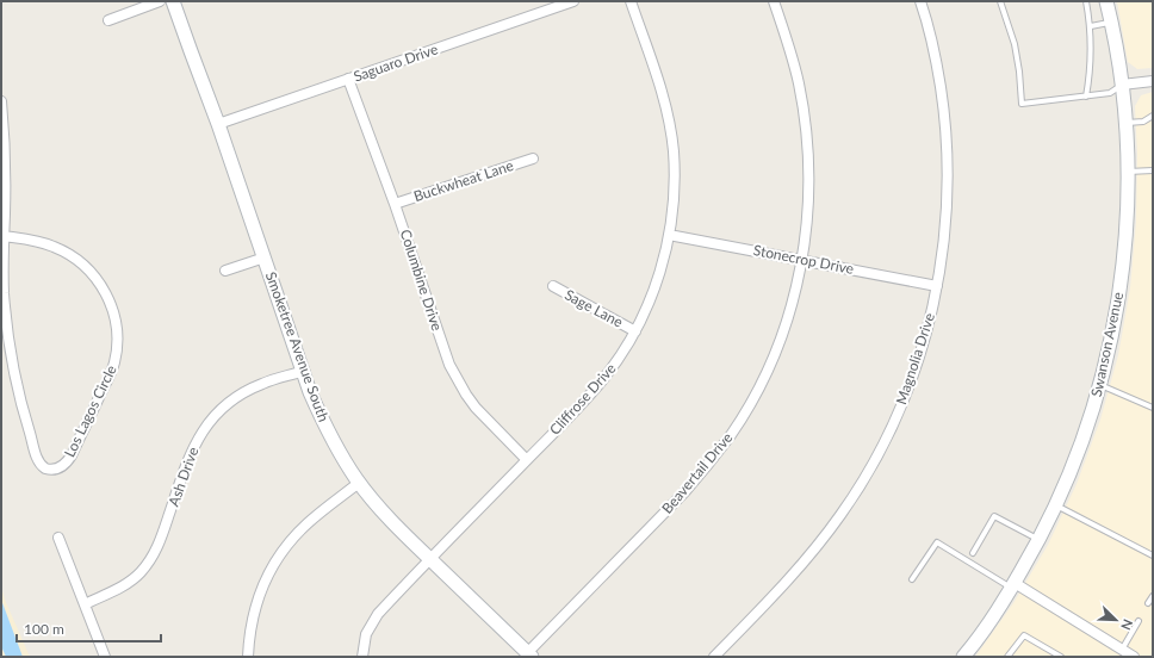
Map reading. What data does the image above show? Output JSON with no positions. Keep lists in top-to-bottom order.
{
  "streets": {
    "street": [
      "Saguaro Drive",
      "Buckwheat Lane",
      "Stonecrop Drive",
      "Columbine Drive",
      "Sage Lane",
      "Swanson Avenue",
      "Smoketree Avenue South",
      "Magnolia Drive",
      "Cliffrose Drive",
      "Los Lagos Circle",
      "Beavertail Drive",
      "Ash Drive"
    ]
  },
  "crossings": [
    ["Saguaro Drive", "Columbine Drive"],
    ["Saguaro Drive", "Smoketree Avenue South"],
    ["Buckwheat Lane", "Columbine Drive"],
    ["Stonecrop Drive", "Magnolia Drive"],
    ["Stonecrop Drive", "Cliffrose Drive"],
    ["Stonecrop Drive", "Beavertail Drive"],
    ["Columbine Drive", "Cliffrose Drive"],
    ["Sage Lane", "Cliffrose Drive"],
    ["Smoketree Avenue South", "Cliffrose Drive"],
    ["Smoketree Avenue South", "Beavertail Drive"],
    ["Smoketree Avenue South", "Ash Drive"]
  ],
  "scale_bar": "100 m",
  "north": "bottom right"
}
